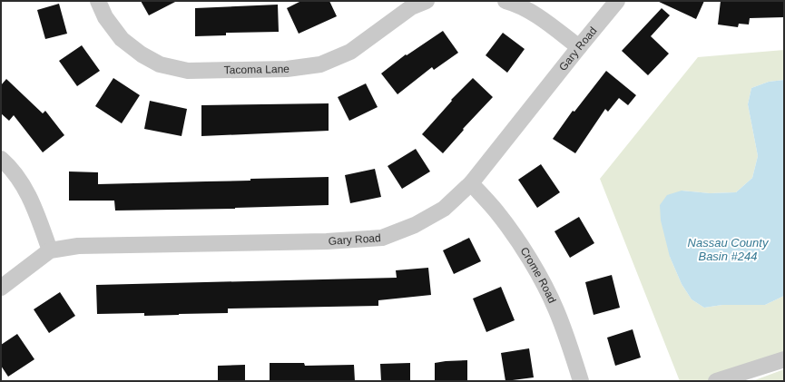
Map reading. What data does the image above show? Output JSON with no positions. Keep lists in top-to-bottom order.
{
  "streets": {
    "street": ["Gary Road", "Tacoma Lane", "Crome Road"]
  },
  "crossings": [
    ["Gary Road", "Crome Road"]
  ],
  "water": ["Nassau County Basin #244"]
}
